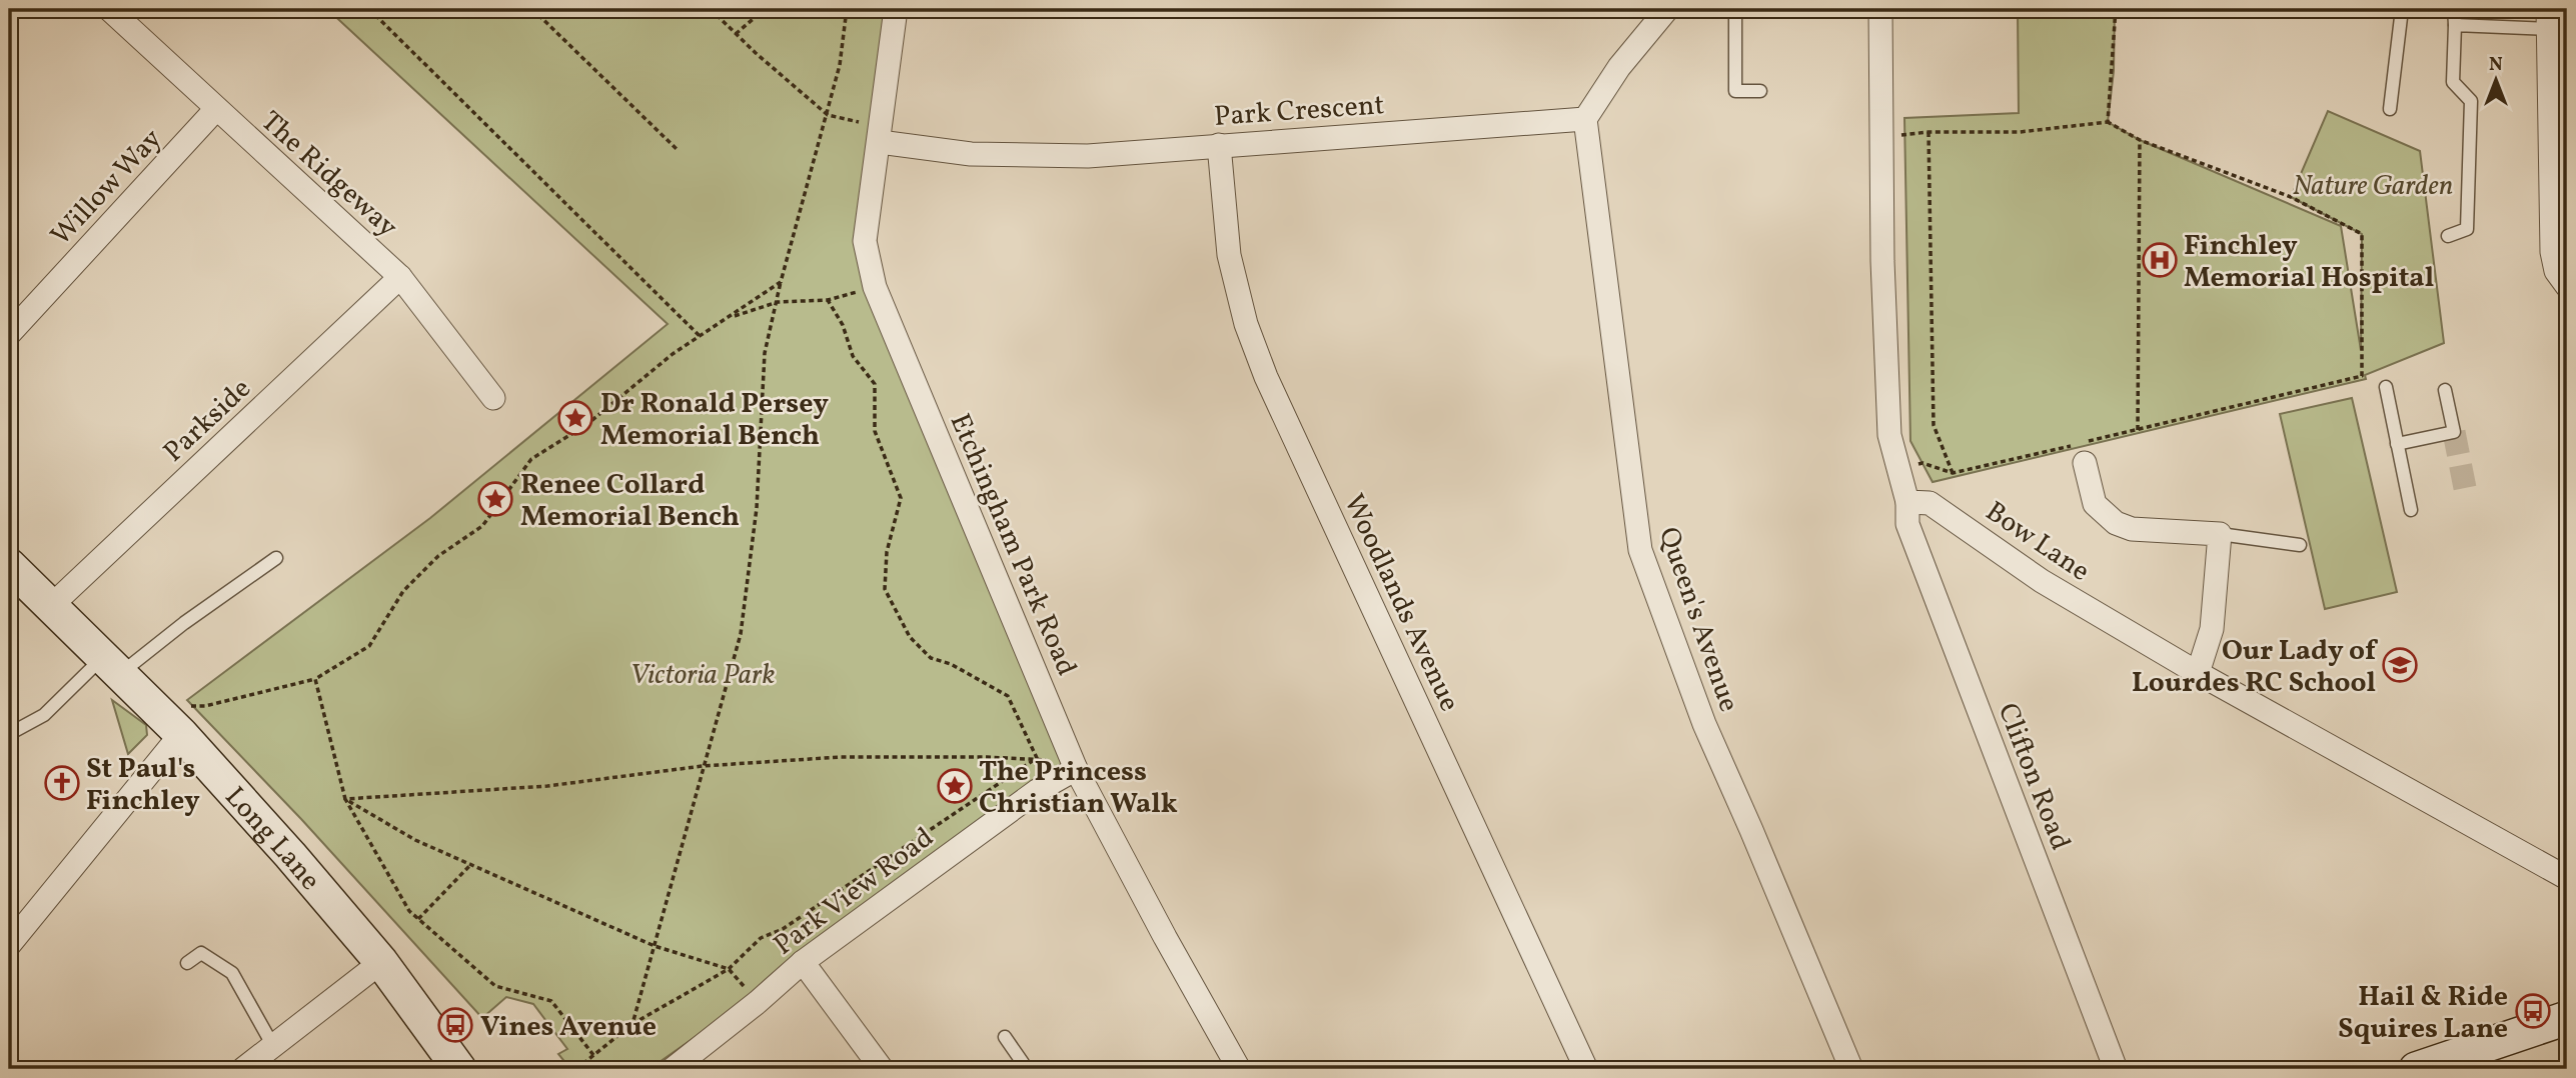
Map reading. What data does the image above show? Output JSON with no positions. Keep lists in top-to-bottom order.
{
  "streets": {
    "street": [
      "Park Crescent",
      "The Ridgeway",
      "Willow Way",
      "Parkside",
      "Bow Lane",
      "Etchingham Park Road",
      "Woodlands Avenue",
      "Queen's Avenue",
      "Clifton Road",
      "Long Lane",
      "Park View Road"
    ]
  },
  "crossings": [
    ["Park Crescent", "Etchingham Park Road"],
    ["Park Crescent", "Woodlands Avenue"],
    ["Park Crescent", "Queen's Avenue"],
    ["The Ridgeway", "Willow Way"],
    ["The Ridgeway", "Parkside"],
    ["Parkside", "Long Lane"],
    ["Bow Lane", "Clifton Road"],
    ["Etchingham Park Road", "Park View Road"]
  ],
  "parks": ["Nature Garden", "Victoria Park"],
  "places": {
    "hospital": ["Finchley Memorial Hospital"],
    "place": ["Dr Ronald Persey Memorial Bench", "Renee Collard Memorial Bench", "The Princess Christian Walk"],
    "school or university": ["Our Lady of Lourdes RC School"],
    "church": ["St Paul's Finchley"],
    "bus stop": ["Hail & Ride Squires Lane", "Vines Avenue"]
  },
  "north": "top"
}
